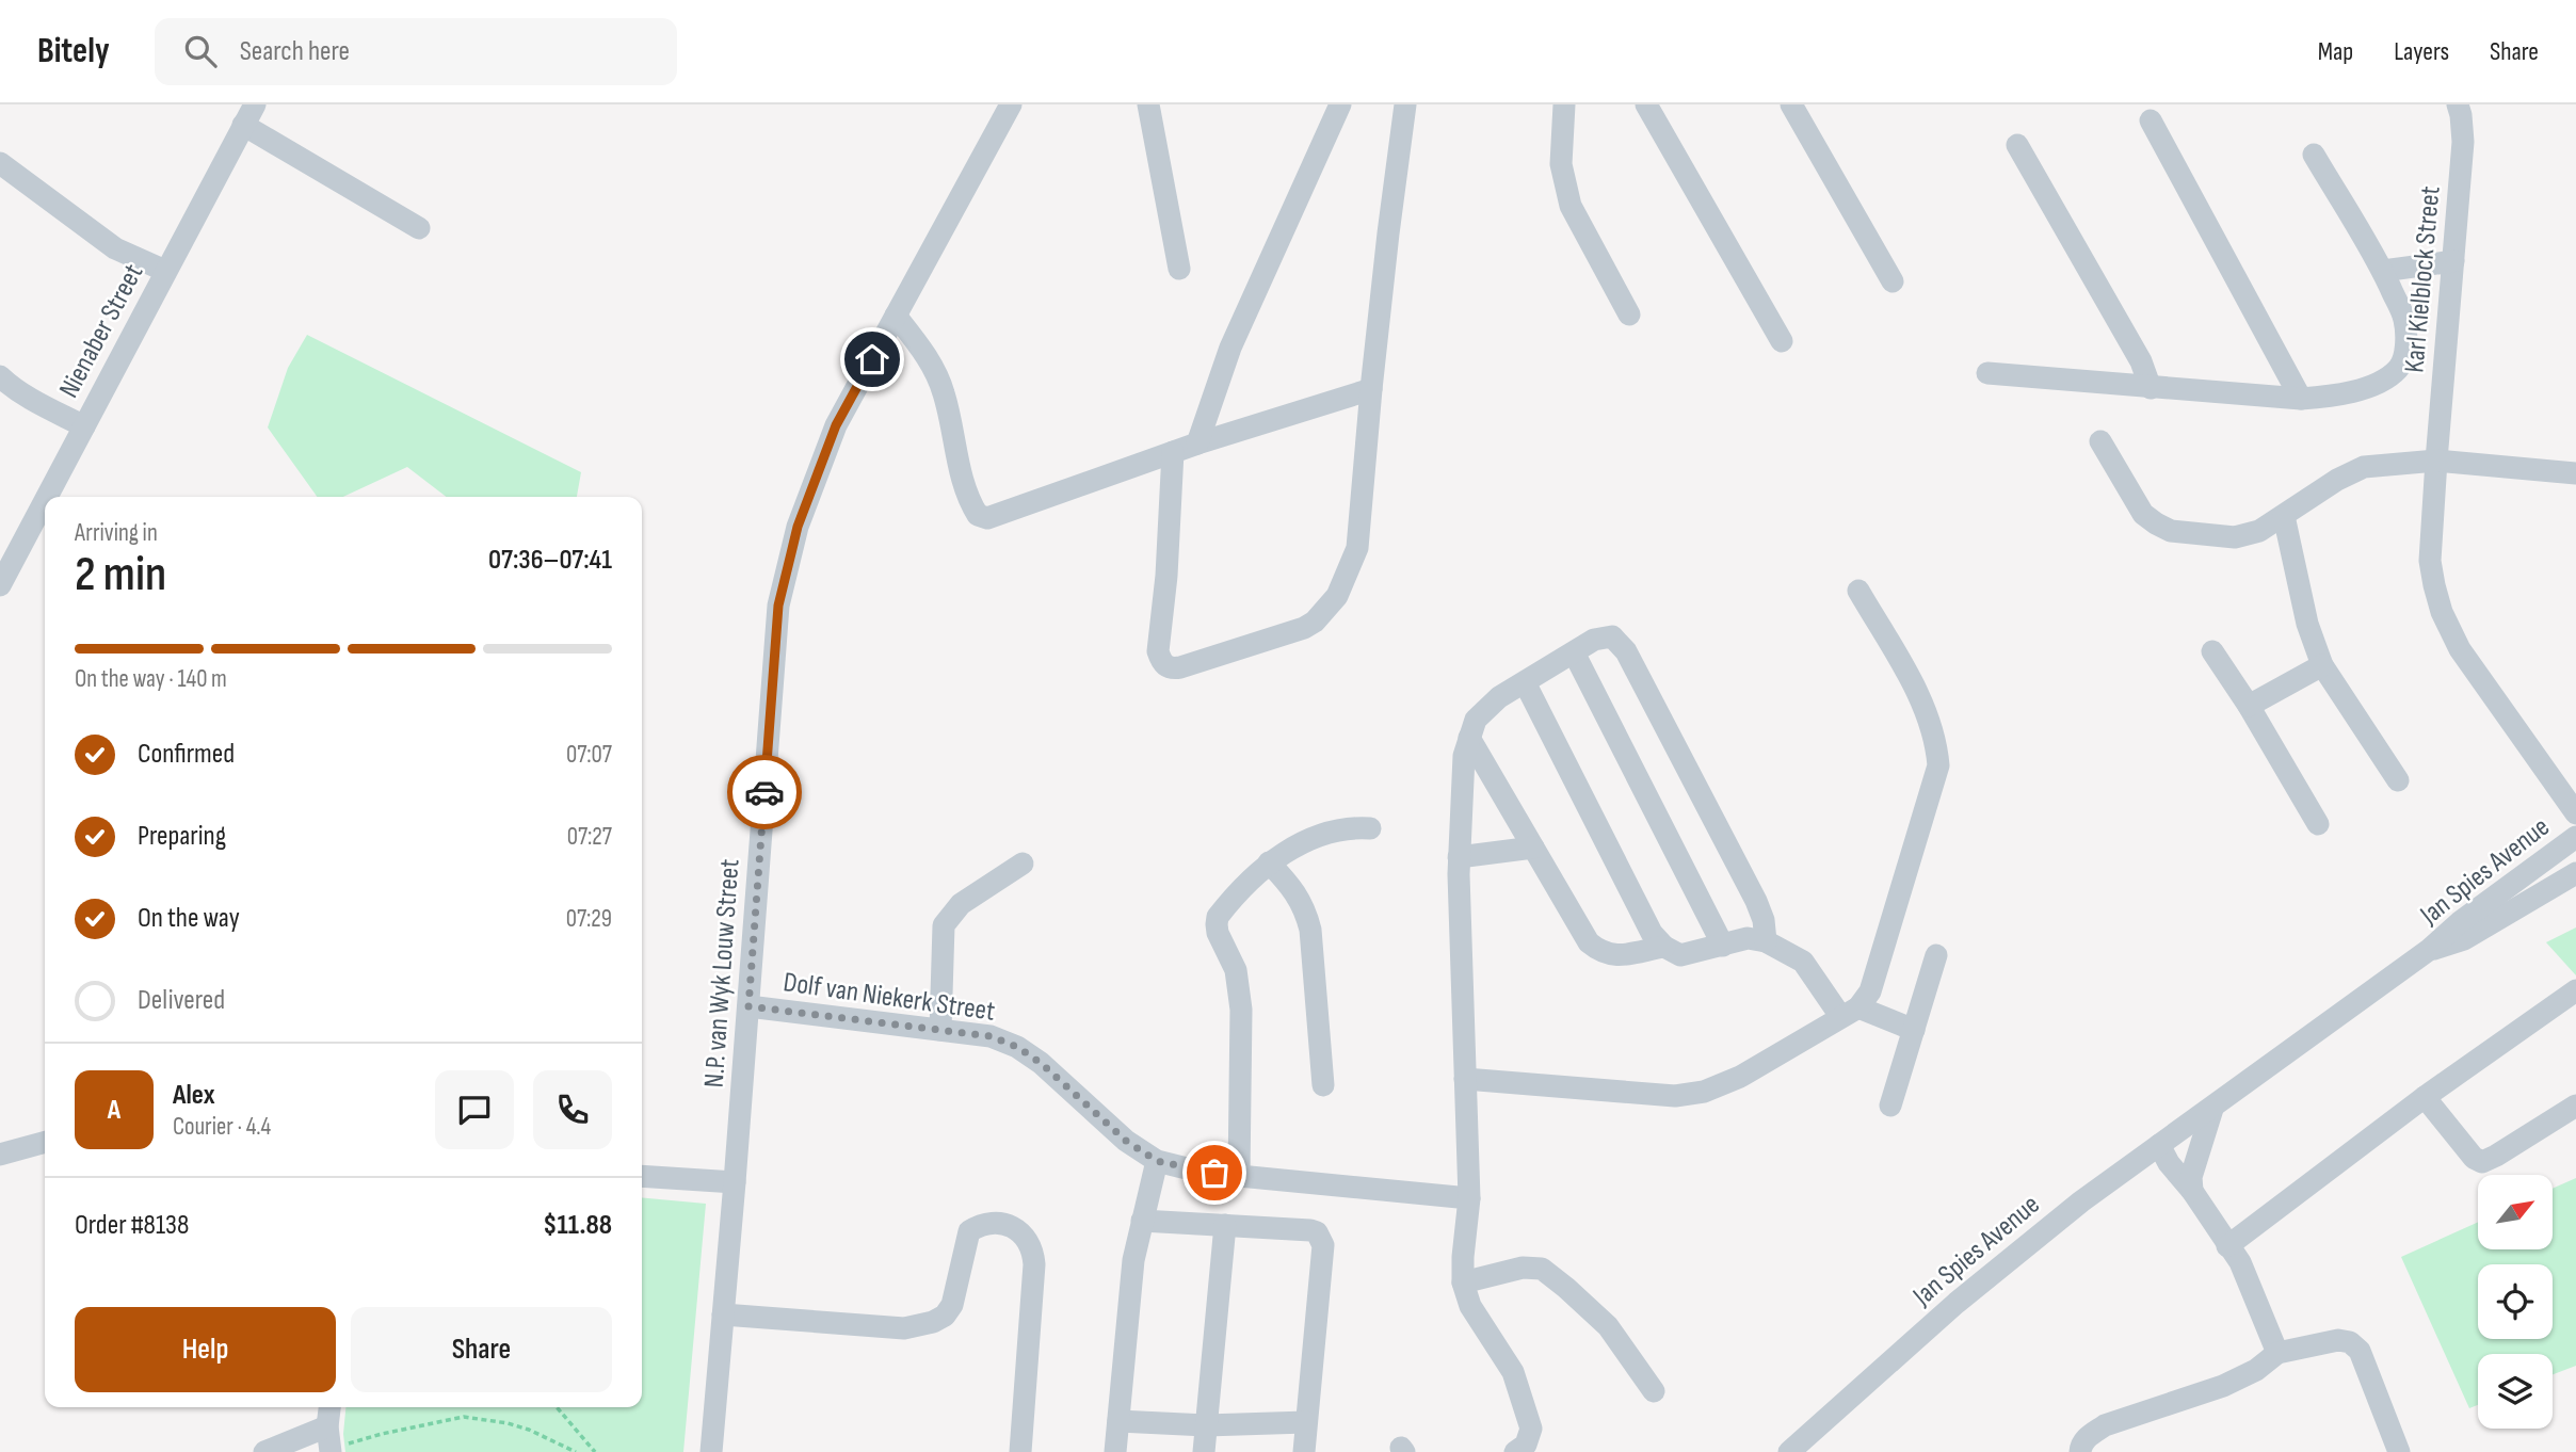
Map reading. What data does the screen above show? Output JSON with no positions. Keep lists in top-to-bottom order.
{
  "streets": {
    "street": [
      "Karl Kielblock Street",
      "Nienaber Street",
      "Jan Spies Avenue",
      "N.P. van Wyk Louw Street",
      "Dolf van Niekerk Street"
    ]
  },
  "crossings": [
    ["N.P. van Wyk Louw Street", "Dolf van Niekerk Street"]
  ],
  "north": "top right",
  "page": {
    "header": "Bitely",
    "search": "Search here",
    "nav": ["Map", "Layers", "Share"],
    "heading": ["2 min", "Arriving in", "07:36–07:41"],
    "panel": [
      "Alex",
      "Courier · 4.4",
      "Order #8138",
      "$11.88"
    ],
    "bar": "On the way · 140 m",
    "list": [
      ["Confirmed", "07:07"],
      ["Preparing", "07:27"],
      ["On the way", "07:29"],
      "Delivered"
    ],
    "round": "A",
    "buttons": ["Help", "Share"]
  }
}
